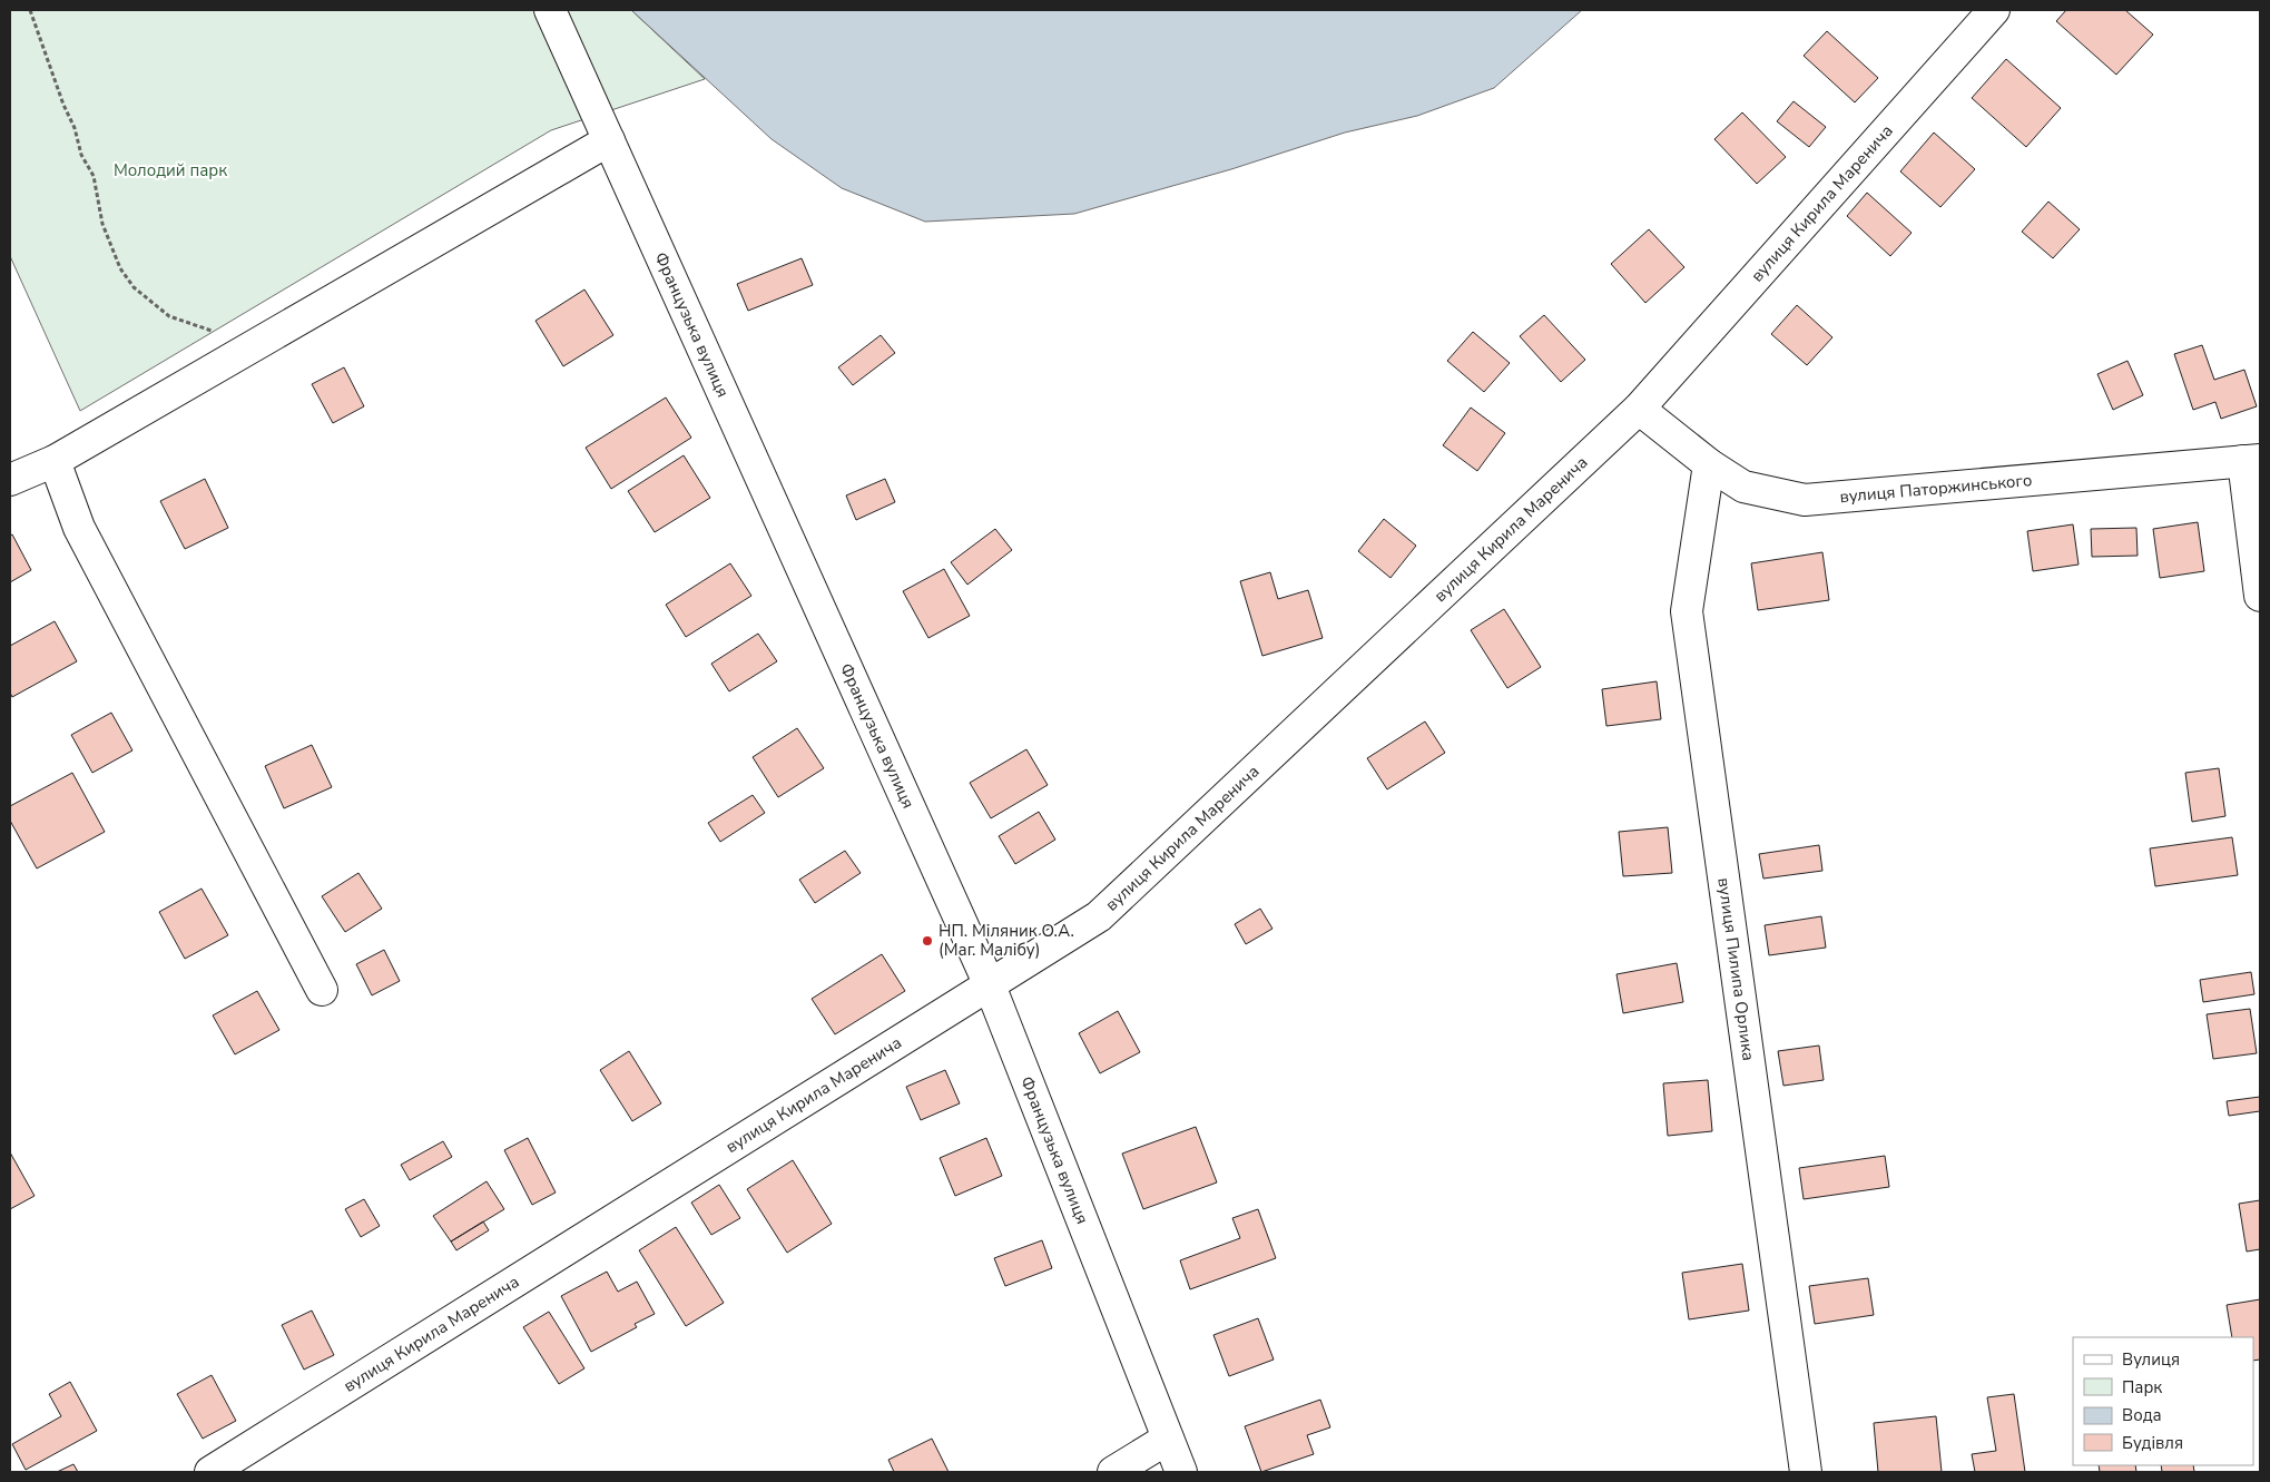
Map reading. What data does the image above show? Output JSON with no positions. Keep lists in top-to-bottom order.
{
  "streets": {
    "street": [
      "вулиця Кирила Маренича",
      "Французька вулиця",
      "вулиця Паторжинського",
      "вулиця Пилипа Орлика"
    ]
  },
  "crossings": [
    ["вулиця Кирила Маренича", "Французька вулиця"],
    ["вулиця Кирила Маренича", "вулиця Паторжинського"],
    ["вулиця Паторжинського", "вулиця Пилипа Орлика"]
  ],
  "parks": ["Молодий парк"],
  "places": ["НП. Міляник О.А. (Маг. Малібу)"],
  "legend": [
    "Вулиця",
    "Парк",
    "Вода",
    "Будівля"
  ]
}
